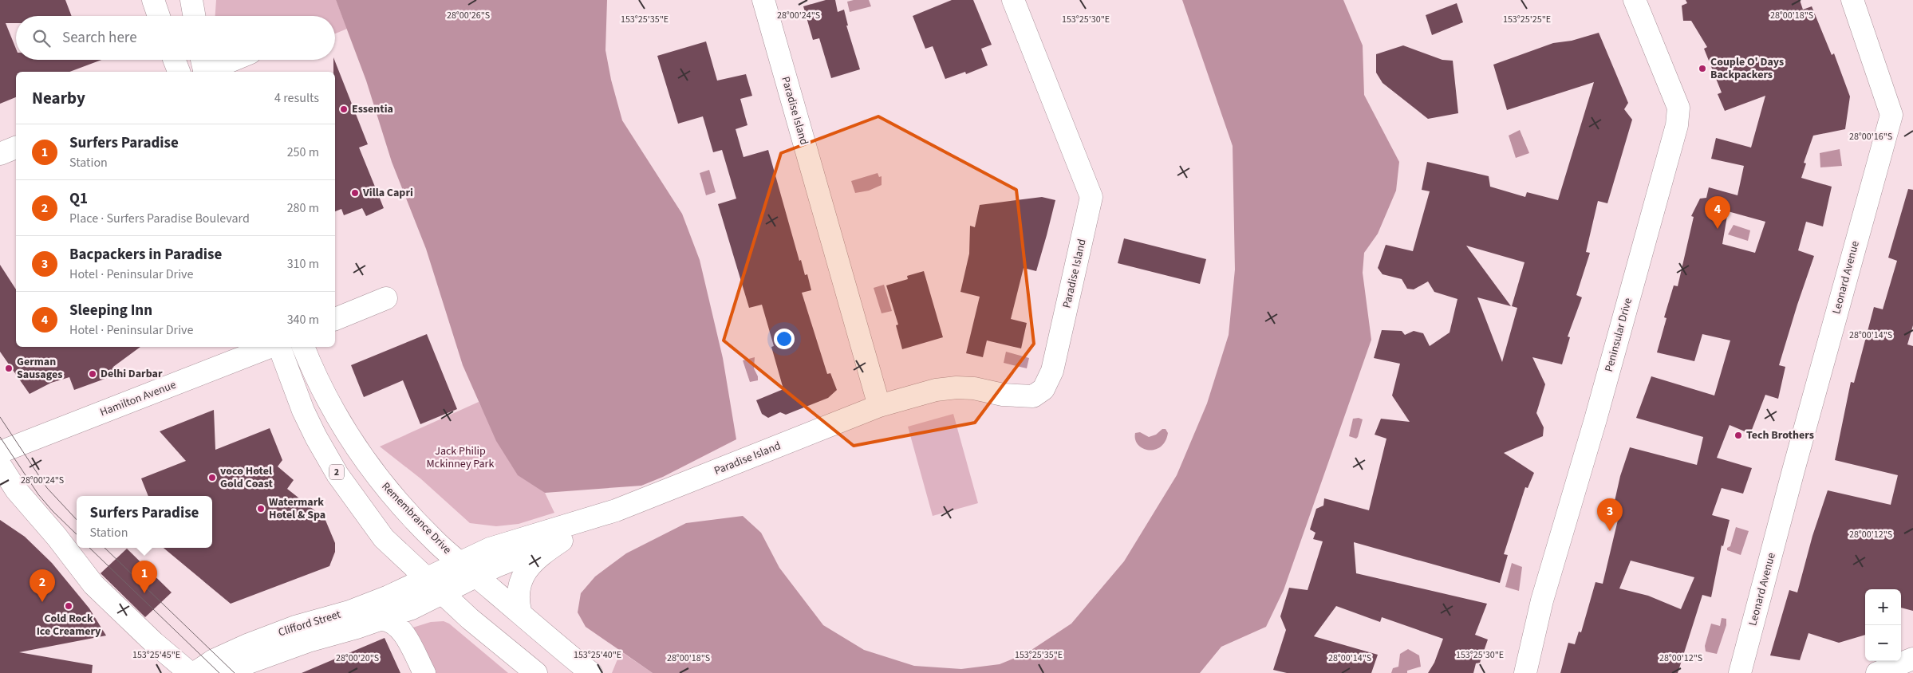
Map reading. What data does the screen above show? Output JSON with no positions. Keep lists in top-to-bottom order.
{
  "streets": {
    "main road": [
      "Paradise Island",
      "Leonard Avenue",
      "Peninsular Drive",
      "Hamilton Avenue",
      "2",
      "Remembrance Drive",
      "Clifford Street"
    ]
  },
  "crossings": [
    ["Paradise Island", "Remembrance Drive"],
    ["Paradise Island", "Clifford Street"],
    ["2", "Clifford Street"],
    ["Remembrance Drive", "Clifford Street"]
  ],
  "parks": ["Jack Philip Mckinney Park"],
  "places": [
    "Couple O' Days Backpackers",
    "Essentia",
    "Villa Capri",
    "German Sausages",
    "Delhi Darbar",
    "Tech Brothers",
    "voco Hotel Gold Coast",
    "Watermark Hotel & Spa",
    "Cold Rock Ice Creamery"
  ],
  "page": {
    "search": "Search here",
    "heading": ["Nearby", "4 results"],
    "list": [
      {
        "mark": "1",
        "name": "Surfers Paradise",
        "note": "Station",
        "value": "250 m"
      },
      {
        "mark": "2",
        "name": "Q1",
        "note": "Place · Surfers Paradise Boulevard",
        "value": "280 m"
      },
      {
        "mark": "3",
        "name": "Bacpackers in Paradise",
        "note": "Hotel · Peninsular Drive",
        "value": "310 m"
      },
      {
        "mark": "4",
        "name": "Sleeping Inn",
        "note": "Hotel · Peninsular Drive",
        "value": "340 m"
      }
    ],
    "pins": [
      "4",
      "3",
      "1",
      "2"
    ],
    "popup": ["Surfers Paradise", "Station"],
    "map_buttons": ["+", "−"]
  },
  "coordinates": [
    "28°00'18\"S",
    "28°00'26\"S",
    "28°00'24\"S",
    "153°25'35\"E",
    "153°25'30\"E",
    "153°25'25\"E",
    "28°00'16\"S",
    "28°00'14\"S",
    "28°00'12\"S",
    "153°25'45\"E",
    "153°25'40\"E",
    "28°00'20\"S"
  ]
}
